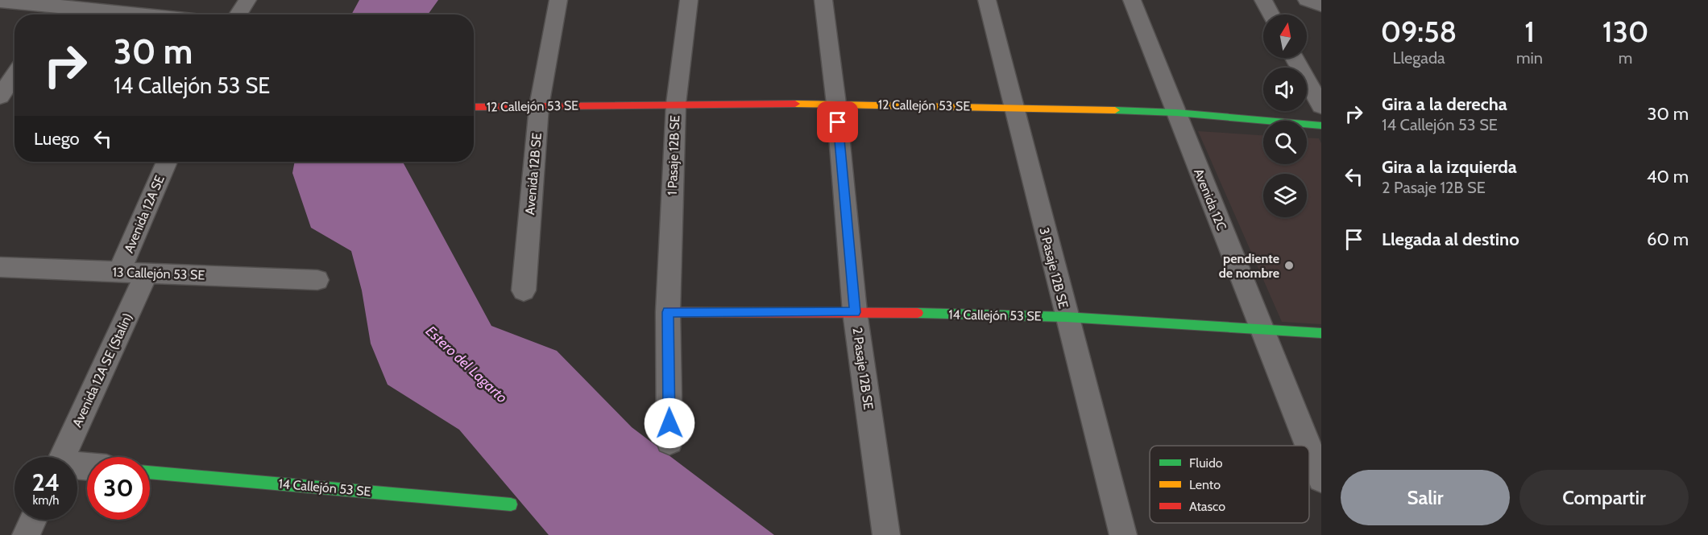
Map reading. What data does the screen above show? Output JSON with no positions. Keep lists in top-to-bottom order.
{
  "streets": {
    "street": [
      "12 Callejón 53 SE",
      "1 Pasaje 12B SE",
      "Avenida 12B SE",
      "Avenida 12C",
      "Avenida 12A SE",
      "3 Pasaje 12B SE",
      "13 Callejón 53 SE",
      "14 Callejón 53 SE",
      "2 Pasaje 12B SE",
      "Avenida 12A SE (Stalin)"
    ]
  },
  "crossings": [
    ["12 Callejón 53 SE", "1 Pasaje 12B SE"],
    ["12 Callejón 53 SE", "Avenida 12B SE"],
    ["12 Callejón 53 SE", "Avenida 12C"],
    ["12 Callejón 53 SE", "3 Pasaje 12B SE"],
    ["12 Callejón 53 SE", "2 Pasaje 12B SE"],
    ["1 Pasaje 12B SE", "14 Callejón 53 SE"],
    ["Avenida 12C", "14 Callejón 53 SE"],
    ["Avenida 12A SE", "13 Callejón 53 SE"],
    ["3 Pasaje 12B SE", "14 Callejón 53 SE"],
    ["13 Callejón 53 SE", "Avenida 12A SE (Stalin)"],
    ["14 Callejón 53 SE", "2 Pasaje 12B SE"]
  ],
  "water": ["Estero del Lagarto"],
  "places": ["pendiente de nombre"],
  "legend": ["Fluido", "Lento", "Atasco"],
  "north": "top",
  "page": {
    "eta": [
      "09:58",
      "Llegada",
      "1",
      "min",
      "130",
      "m"
    ],
    "turn": ["30 m", "14 Callejón 53 SE"],
    "list": [
      {
        "name": "Gira a la derecha",
        "note": "14 Callejón 53 SE",
        "value": "30 m"
      },
      {
        "name": "Gira a la izquierda",
        "note": "2 Pasaje 12B SE",
        "value": "40 m"
      },
      {
        "name": "Llegada al destino",
        "value": "60 m"
      }
    ],
    "then": "Luego",
    "speed": "24 km/h",
    "limit": "30",
    "buttons": ["Salir", "Compartir"]
  }
}
